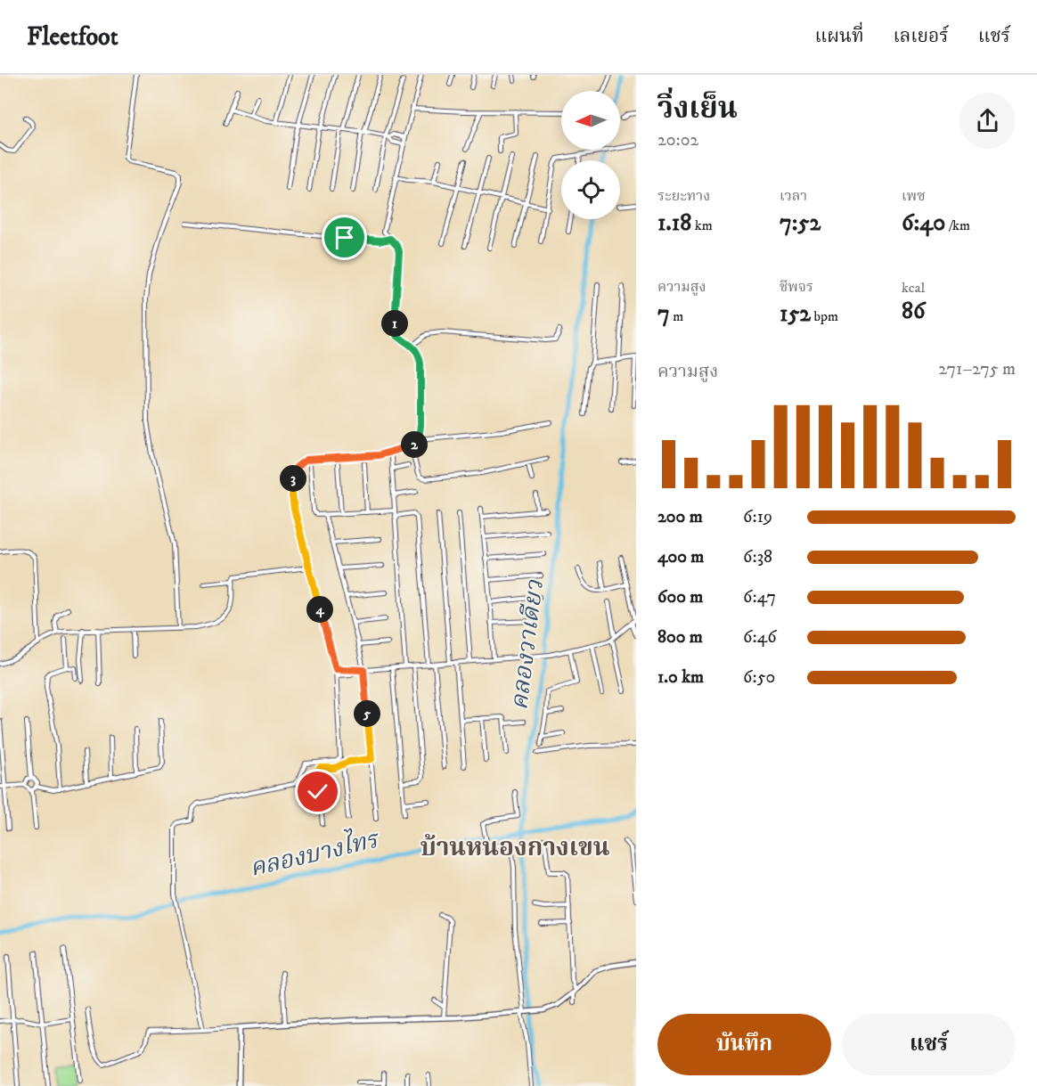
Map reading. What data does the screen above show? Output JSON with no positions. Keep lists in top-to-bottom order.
{
  "districts": ["บ้านหนองกางเขน"],
  "water": ["คลองวาเดียว", "คลองบางไทร"],
  "north": "left",
  "page": {
    "header": "Fleetfoot",
    "nav": ["แผนที่", "เลเยอร์", "แชร์"],
    "heading": ["วิ่งเย็น", "20:02"],
    "stats": [
      ["ระยะทาง", "1.18 km"],
      ["เวลา", "7:52"],
      ["เพซ", "6:40 /km"],
      ["ความสูง", "7 m"],
      ["ชีพจร", "152 bpm"],
      ["kcal", "86"]
    ],
    "pins": [
      "1",
      "2",
      "3",
      "4",
      "5"
    ],
    "chart": ["ความสูง", "271–275 m"],
    "list": [
      {
        "name": "200 m",
        "note": "6:19"
      },
      {
        "name": "400 m",
        "note": "6:38"
      },
      {
        "name": "600 m",
        "note": "6:47"
      },
      {
        "name": "800 m",
        "note": "6:46"
      },
      {
        "name": "1.0 km",
        "note": "6:50"
      }
    ],
    "buttons": ["บันทึก", "แชร์"]
  }
}
